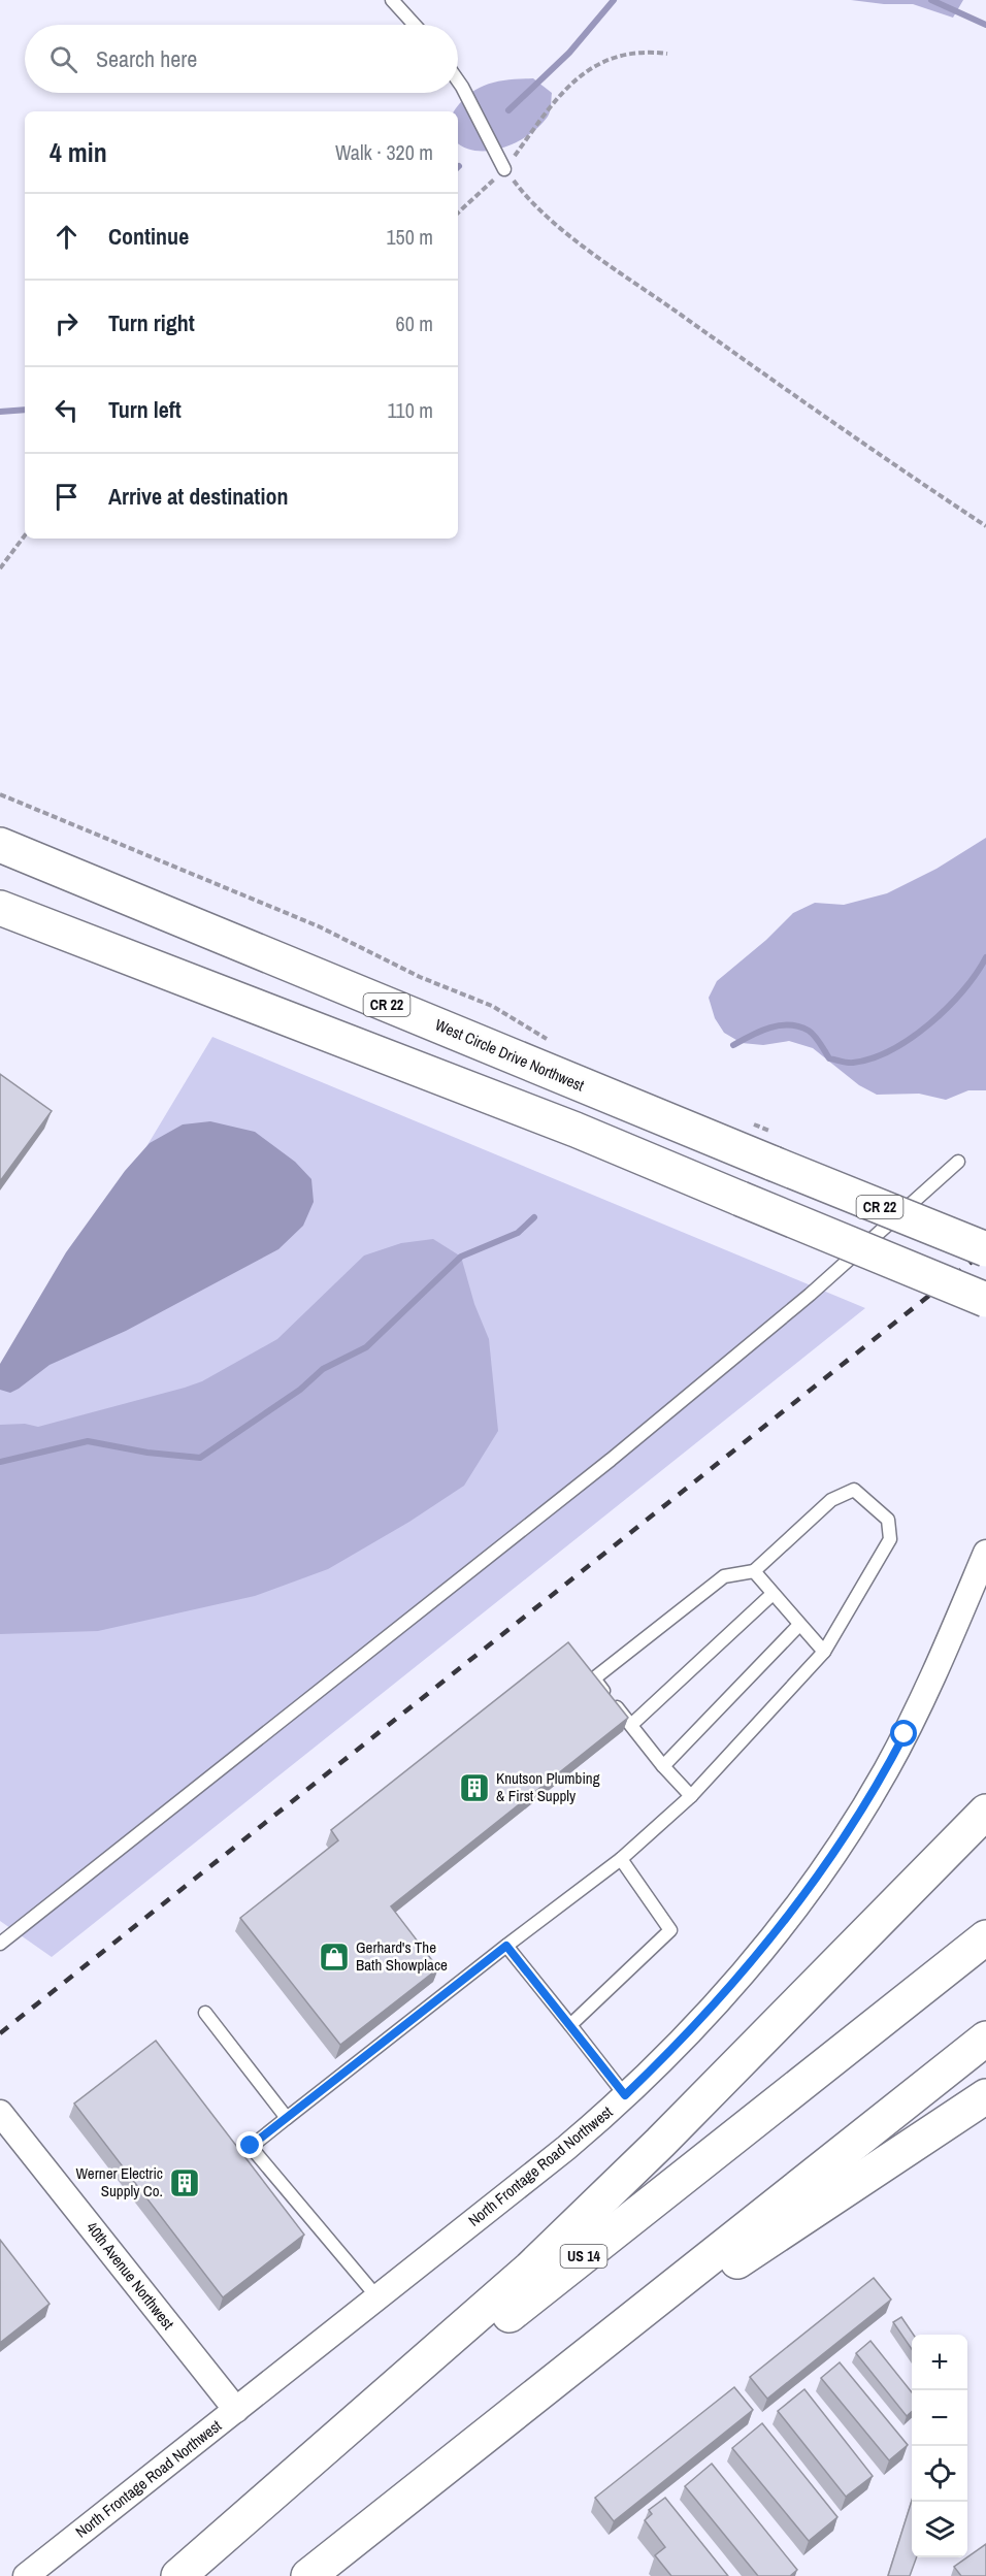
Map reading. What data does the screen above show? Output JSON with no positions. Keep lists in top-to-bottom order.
{
  "streets": {
    "main road": ["CR 22", "West Circle Drive Northwest", "US 14"],
    "street": ["North Frontage Road Northwest", "40th Avenue Northwest"]
  },
  "crossings": [
    ["North Frontage Road Northwest", "40th Avenue Northwest"]
  ],
  "places": {
    "building": ["Knutson Plumbing & First Supply", "Werner Electric Supply Co."],
    "shop": ["Gerhard's The Bath Showplace"]
  },
  "page": {
    "search": "Search here",
    "heading": ["4 min", "Walk · 320 m"],
    "list": [
      ["Continue", "150 m"],
      ["Turn right", "60 m"],
      ["Turn left", "110 m"],
      "Arrive at destination"
    ],
    "map_buttons": ["+", "−"]
  }
}
